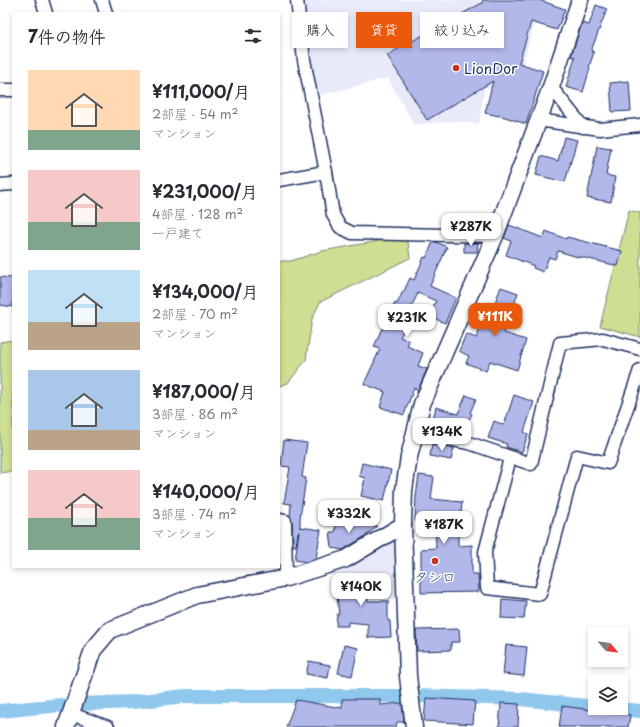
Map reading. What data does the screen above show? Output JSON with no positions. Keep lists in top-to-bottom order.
{
  "places": ["LionDor", "タシロ"],
  "north": "bottom right",
  "page": {
    "chip": ["購入", "賃貸", "絞り込み"],
    "heading": "7件の物件",
    "list": [
      {
        "name": "¥111,000/月",
        "note": "2部屋 · 54 m² · マンション"
      },
      {
        "name": "¥231,000/月",
        "note": "4部屋 · 128 m² · 一戸建て"
      },
      {
        "name": "¥134,000/月",
        "note": "2部屋 · 70 m² · マンション"
      },
      {
        "name": "¥187,000/月",
        "note": "3部屋 · 86 m² · マンション"
      },
      {
        "name": "¥140,000/月",
        "note": "3部屋 · 74 m² · マンション"
      }
    ],
    "price": [
      "¥287K",
      "¥111K",
      "¥231K",
      "¥134K",
      "¥332K",
      "¥187K",
      "¥140K"
    ]
  }
}
